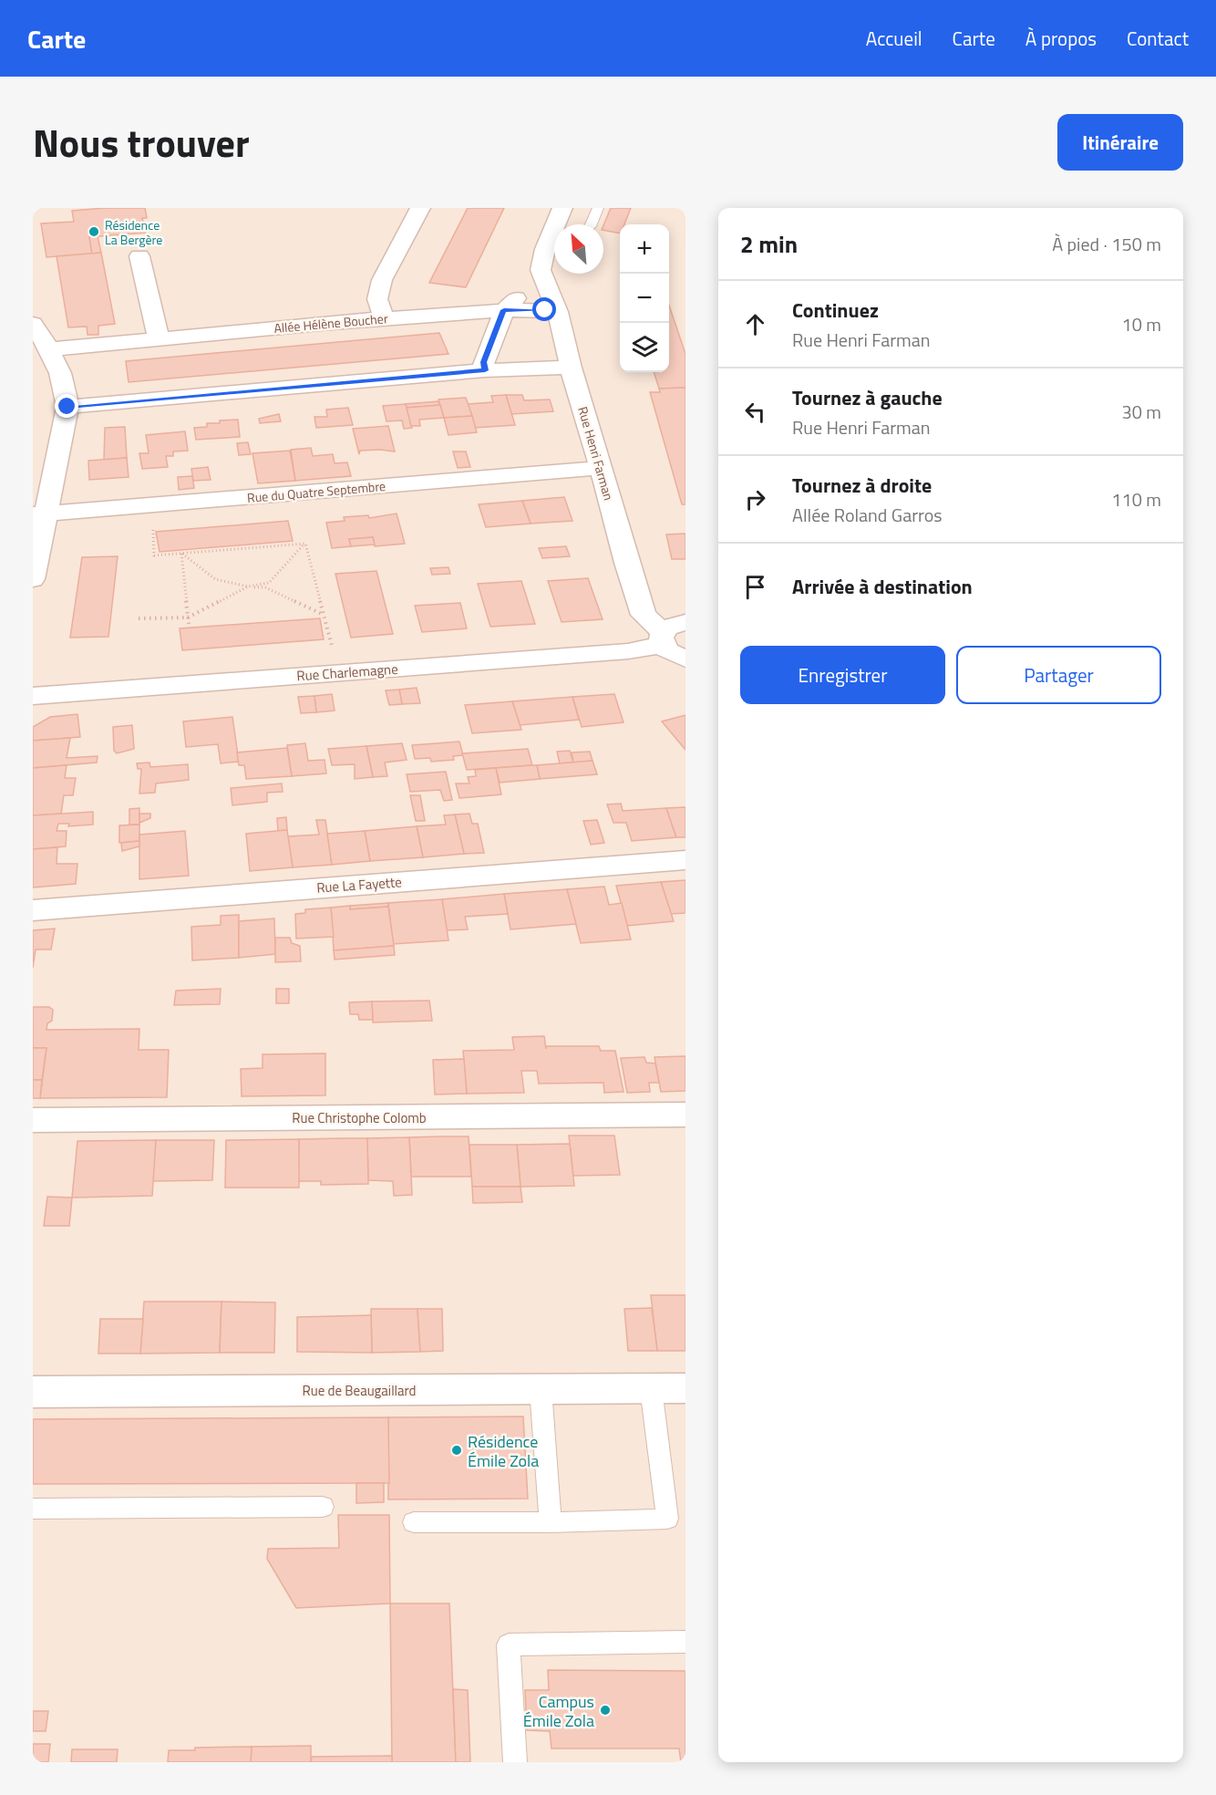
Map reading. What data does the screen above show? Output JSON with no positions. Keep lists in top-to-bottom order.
{
  "streets": {
    "street": [
      "Allée Hélène Boucher",
      "Rue Henri Farman",
      "Rue du Quatre Septembre",
      "Rue Charlemagne",
      "Rue La Fayette",
      "Rue Christophe Colomb",
      "Rue de Beaugaillard"
    ]
  },
  "crossings": [
    ["Rue Henri Farman", "Rue du Quatre Septembre"],
    ["Rue Henri Farman", "Rue Charlemagne"]
  ],
  "places": ["Résidence La Bergère", "Résidence Émile Zola", "Campus Émile Zola"],
  "north": "top left",
  "page": {
    "header": "Carte",
    "nav": [
      "Accueil",
      "Carte",
      "À propos",
      "Contact"
    ],
    "title": "Nous trouver",
    "buttons": [
      "Itinéraire",
      ["Enregistrer", "Partager"]
    ],
    "heading": ["2 min", "À pied · 150 m"],
    "map_buttons": ["+", "−"],
    "list": [
      ["Continuez", "Rue Henri Farman", "10 m"],
      ["Tournez à gauche", "Rue Henri Farman", "30 m"],
      ["Tournez à droite", "Allée Roland Garros", "110 m"],
      "Arrivée à destination"
    ]
  }
}
